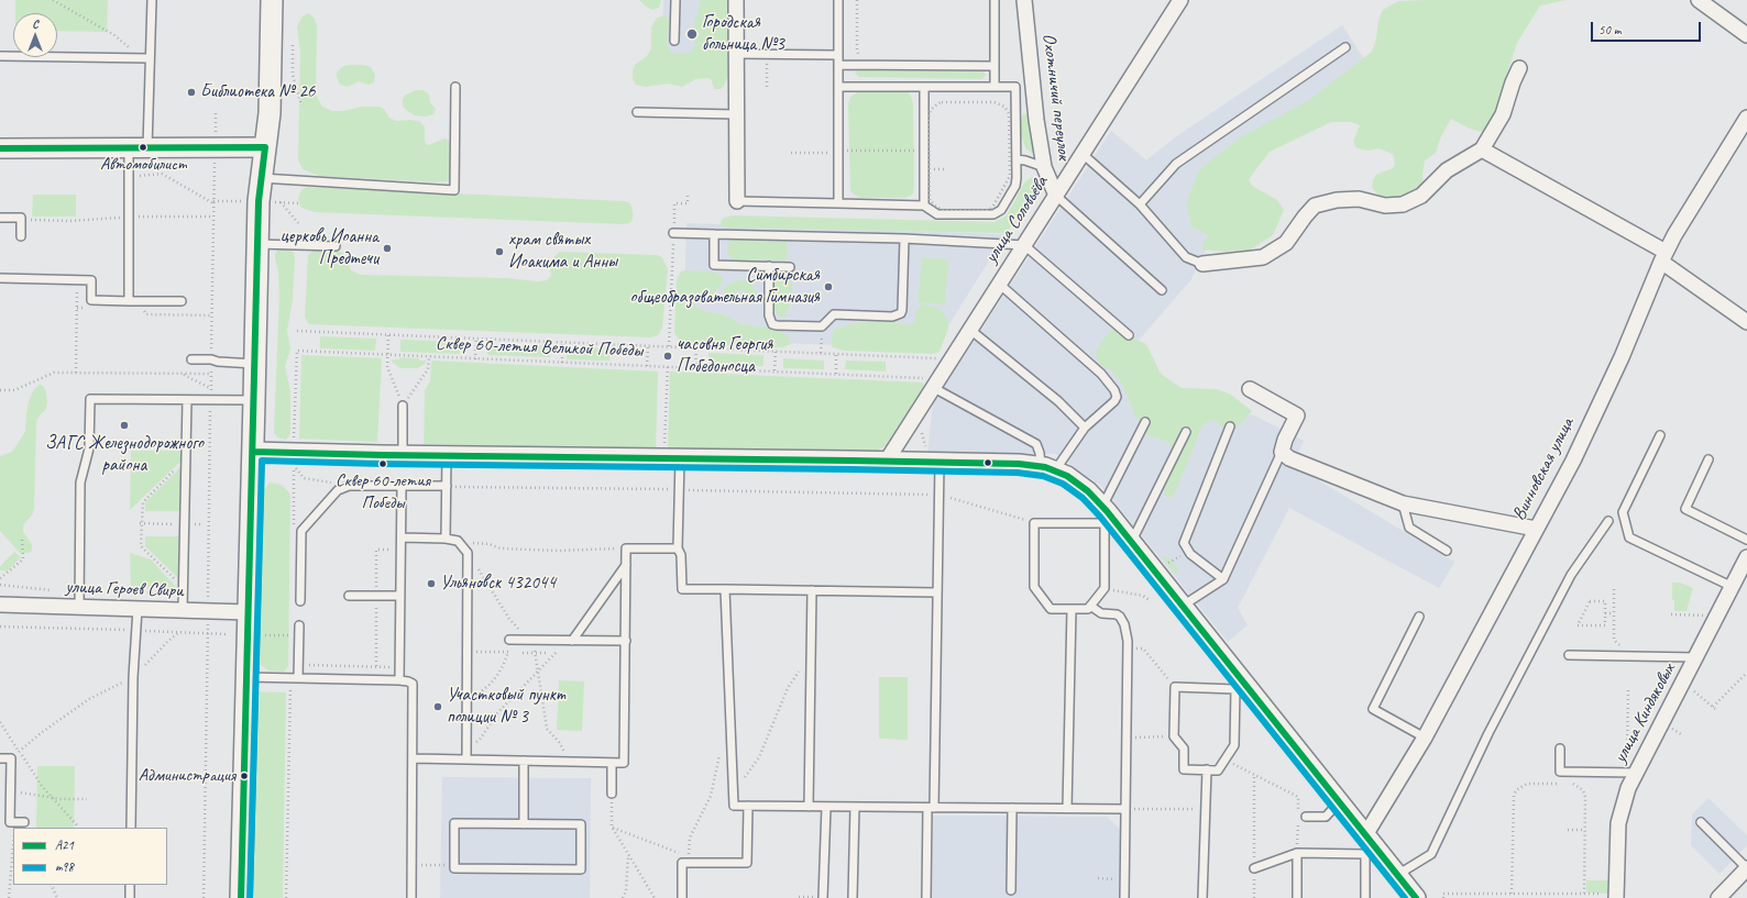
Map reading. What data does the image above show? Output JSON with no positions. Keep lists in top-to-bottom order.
{
  "streets": {
    "street": [
      "Охотничий переулок",
      "улица Соловьёва",
      "Винновская улица",
      "улица Героев Свири",
      "улица Киндяковых"
    ],
    "path": ["Сквер 60-летия Великой Победы"]
  },
  "crossings": [
    ["Охотничий переулок", "улица Соловьёва"],
    ["улица Соловьёва", "Сквер 60-летия Великой Победы"]
  ],
  "places": [
    "Городская больница №3",
    "Библиотека № 26",
    "Автомобилист",
    "церковь Иоанна Предтечи",
    "храм святых Иоакима и Анны",
    "Симбирская общеобразовательная Гимназия",
    "часовня Георгия Победоносца",
    "ЗАГС Железнодорожного района",
    "Сквер 60-летия Победы",
    "Ульяновск 432044",
    "Участковый пункт полиции № 3",
    "Администрация"
  ],
  "lines": ["transit line А21", "transit line т98"],
  "legend": ["А21", "т98"],
  "scale_bar": "50 m",
  "north": "top"
}
